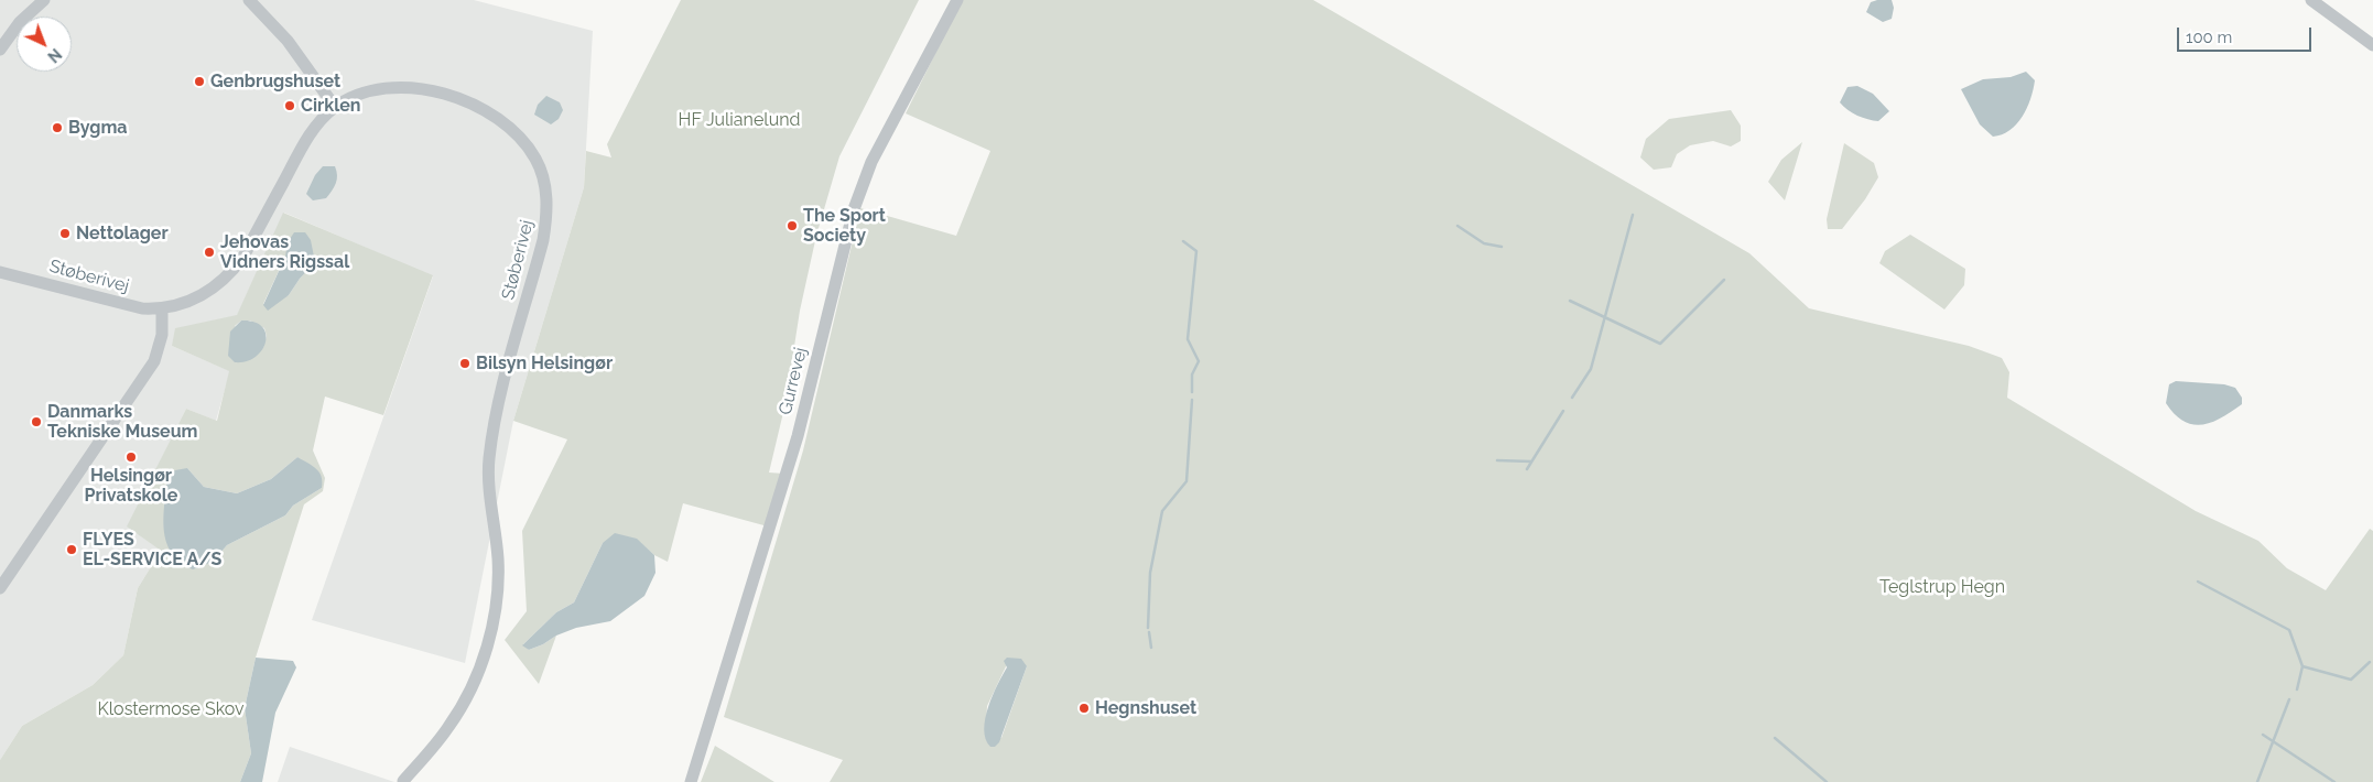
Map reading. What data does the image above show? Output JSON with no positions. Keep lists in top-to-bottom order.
{
  "streets": {
    "street": ["Støberivej", "Gurrevej"]
  },
  "parks": ["HF Julianelund", "Teglstrup Hegn", "Klostermose Skov"],
  "places": [
    "Genbrugshuset",
    "Cirklen",
    "Bygma",
    "The Sport Society",
    "Nettolager",
    "Jehovas Vidners Rigssal",
    "Bilsyn Helsingør",
    "Danmarks Tekniske Museum",
    "Helsingør Privatskole",
    "FLYES EL-SERVICE A/S",
    "Hegnshuset"
  ],
  "scale_bar": "100 m",
  "north": "bottom right"
}
